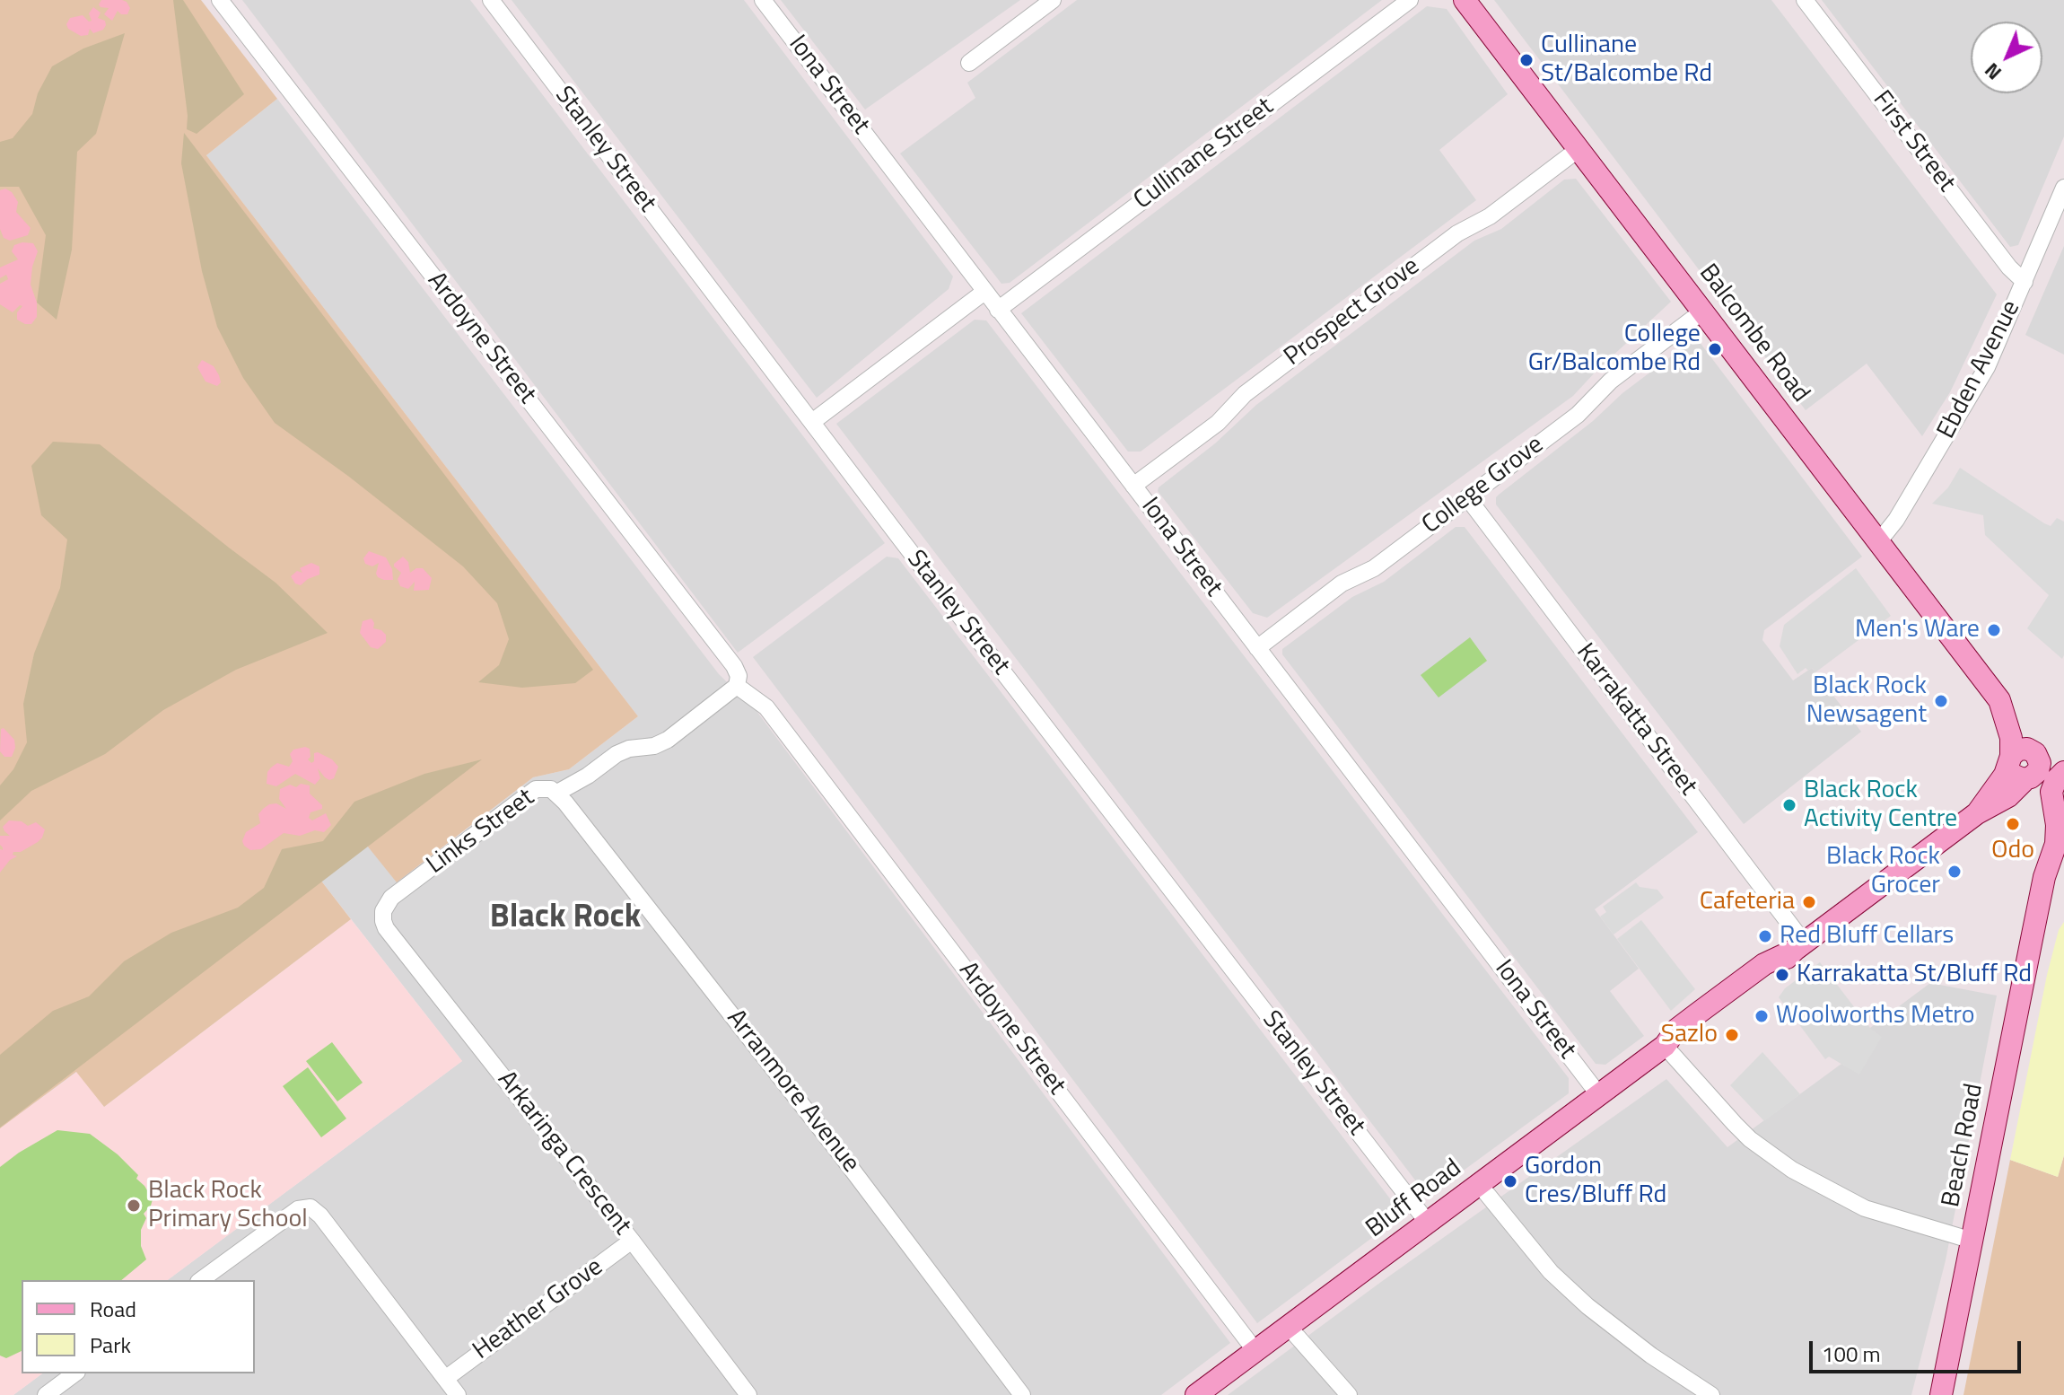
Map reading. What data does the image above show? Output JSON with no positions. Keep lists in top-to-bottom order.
{
  "streets": {
    "main road": ["Balcombe Road", "Beach Road", "Bluff Road"],
    "street": [
      "Iona Street",
      "First Street",
      "Stanley Street",
      "Cullinane Street",
      "Prospect Grove",
      "Ardoyne Street",
      "Ebden Avenue",
      "College Grove",
      "Karrakatta Street",
      "Links Street",
      "Arranmore Avenue",
      "Arkaringa Crescent",
      "Heather Grove"
    ]
  },
  "crossings": [
    ["Iona Street", "Cullinane Street"],
    ["Iona Street", "Prospect Grove"],
    ["Iona Street", "College Grove"],
    ["Iona Street", "Bluff Road"],
    ["First Street", "Ebden Avenue"],
    ["Stanley Street", "Bluff Road"],
    ["Prospect Grove", "Balcombe Road"],
    ["Balcombe Road", "Ebden Avenue"],
    ["Balcombe Road", "College Grove"],
    ["Balcombe Road", "Bluff Road"],
    ["Ardoyne Street", "Links Street"],
    ["Ardoyne Street", "Bluff Road"],
    ["College Grove", "Karrakatta Street"],
    ["Karrakatta Street", "Bluff Road"],
    ["Links Street", "Arranmore Avenue"],
    ["Links Street", "Arkaringa Crescent"],
    ["Arkaringa Crescent", "Heather Grove"]
  ],
  "districts": ["Black Rock"],
  "places": [
    "Cullinane St/Balcombe Rd",
    "College Gr/Balcombe Rd",
    "Men's Ware",
    "Black Rock Newsagent",
    "Black Rock Activity Centre",
    "Odo",
    "Black Rock Grocer",
    "Cafeteria",
    "Red Bluff Cellars",
    "Karrakatta St/Bluff Rd",
    "Woolworths Metro",
    "Sazlo",
    "Gordon Cres/Bluff Rd",
    "Black Rock Primary School"
  ],
  "legend": ["Road", "Park"],
  "scale_bar": "100 m",
  "north": "bottom left"
}
